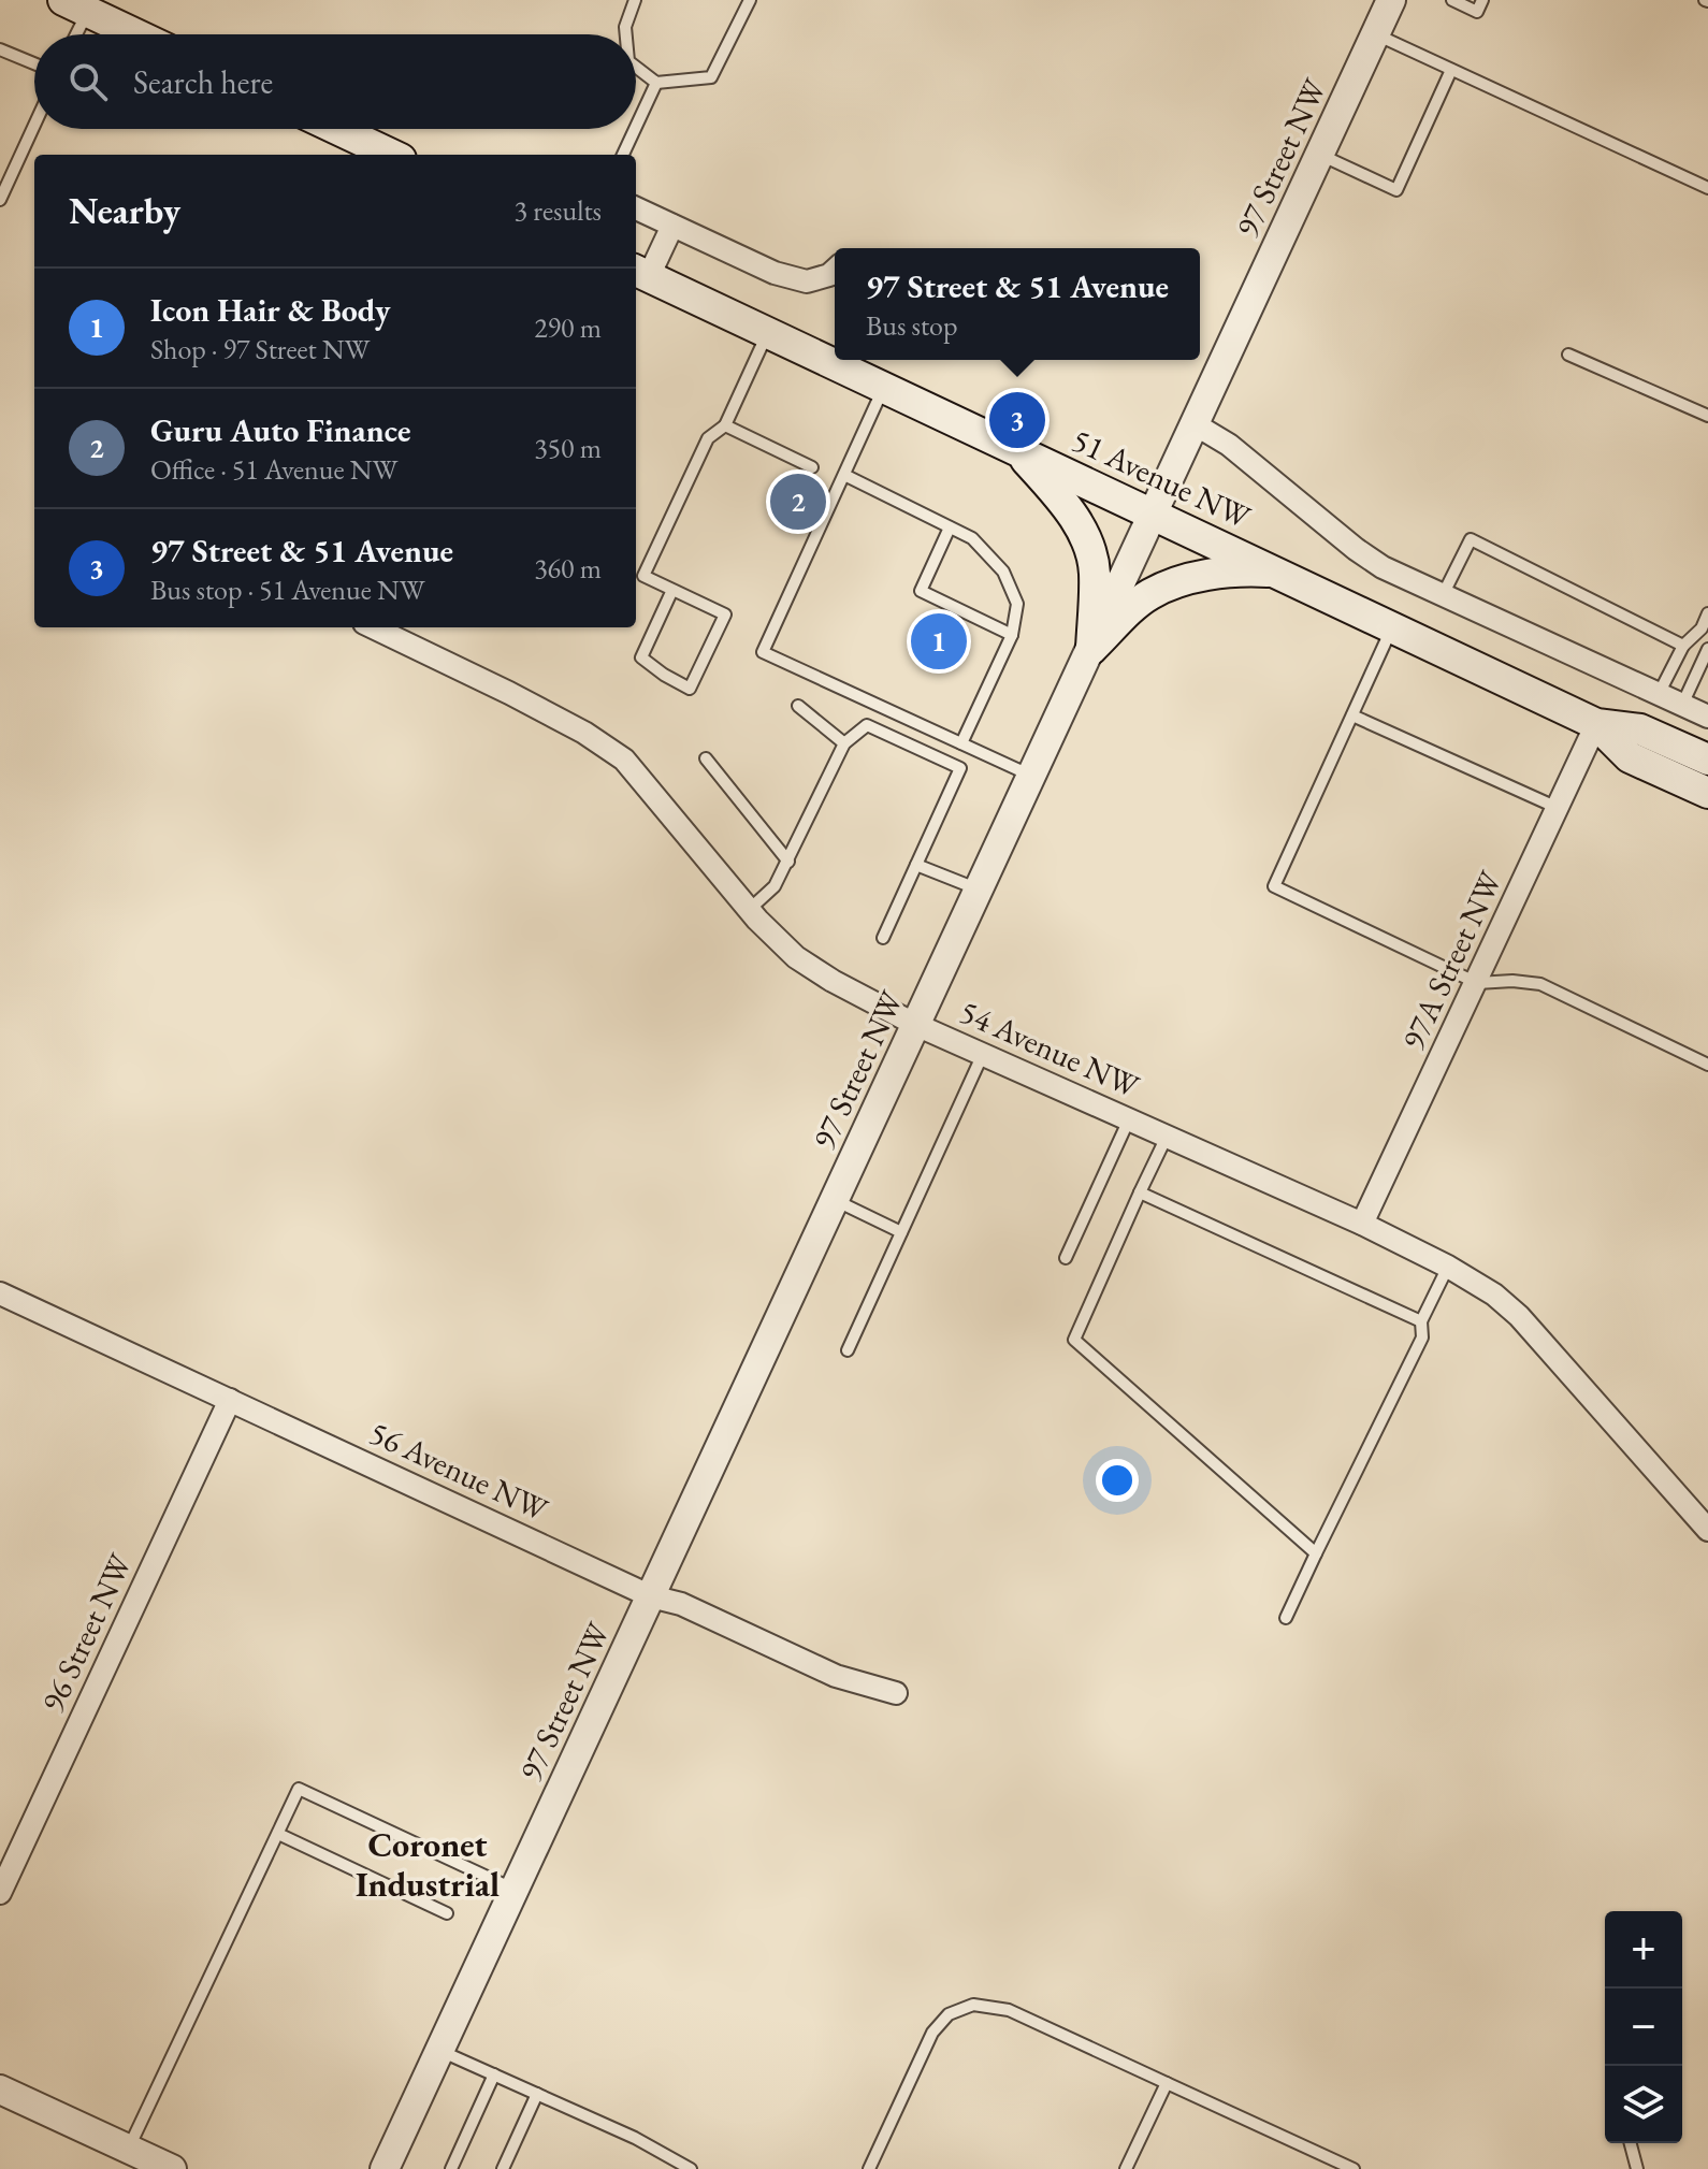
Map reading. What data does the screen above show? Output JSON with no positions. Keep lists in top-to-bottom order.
{
  "streets": {
    "main road": ["51 Avenue NW"],
    "street": [
      "97 Street NW",
      "97A Street NW",
      "54 Avenue NW",
      "56 Avenue NW",
      "96 Street NW"
    ]
  },
  "crossings": [
    ["97 Street NW", "51 Avenue NW"],
    ["97 Street NW", "54 Avenue NW"],
    ["97 Street NW", "56 Avenue NW"],
    ["51 Avenue NW", "97A Street NW"],
    ["97A Street NW", "54 Avenue NW"],
    ["56 Avenue NW", "96 Street NW"]
  ],
  "districts": ["Coronet Industrial"],
  "page": {
    "search": "Search here",
    "heading": ["Nearby", "3 results"],
    "popup": ["97 Street & 51 Avenue", "Bus stop"],
    "list": [
      {
        "mark": "1",
        "name": "Icon Hair & Body",
        "note": "Shop · 97 Street NW",
        "value": "290 m"
      },
      {
        "mark": "2",
        "name": "Guru Auto Finance",
        "note": "Office · 51 Avenue NW",
        "value": "350 m"
      },
      {
        "mark": "3",
        "name": "97 Street & 51 Avenue",
        "note": "Bus stop · 51 Avenue NW",
        "value": "360 m"
      }
    ],
    "pins": ["3", "2", "1"],
    "map_buttons": ["+", "−"]
  }
}
